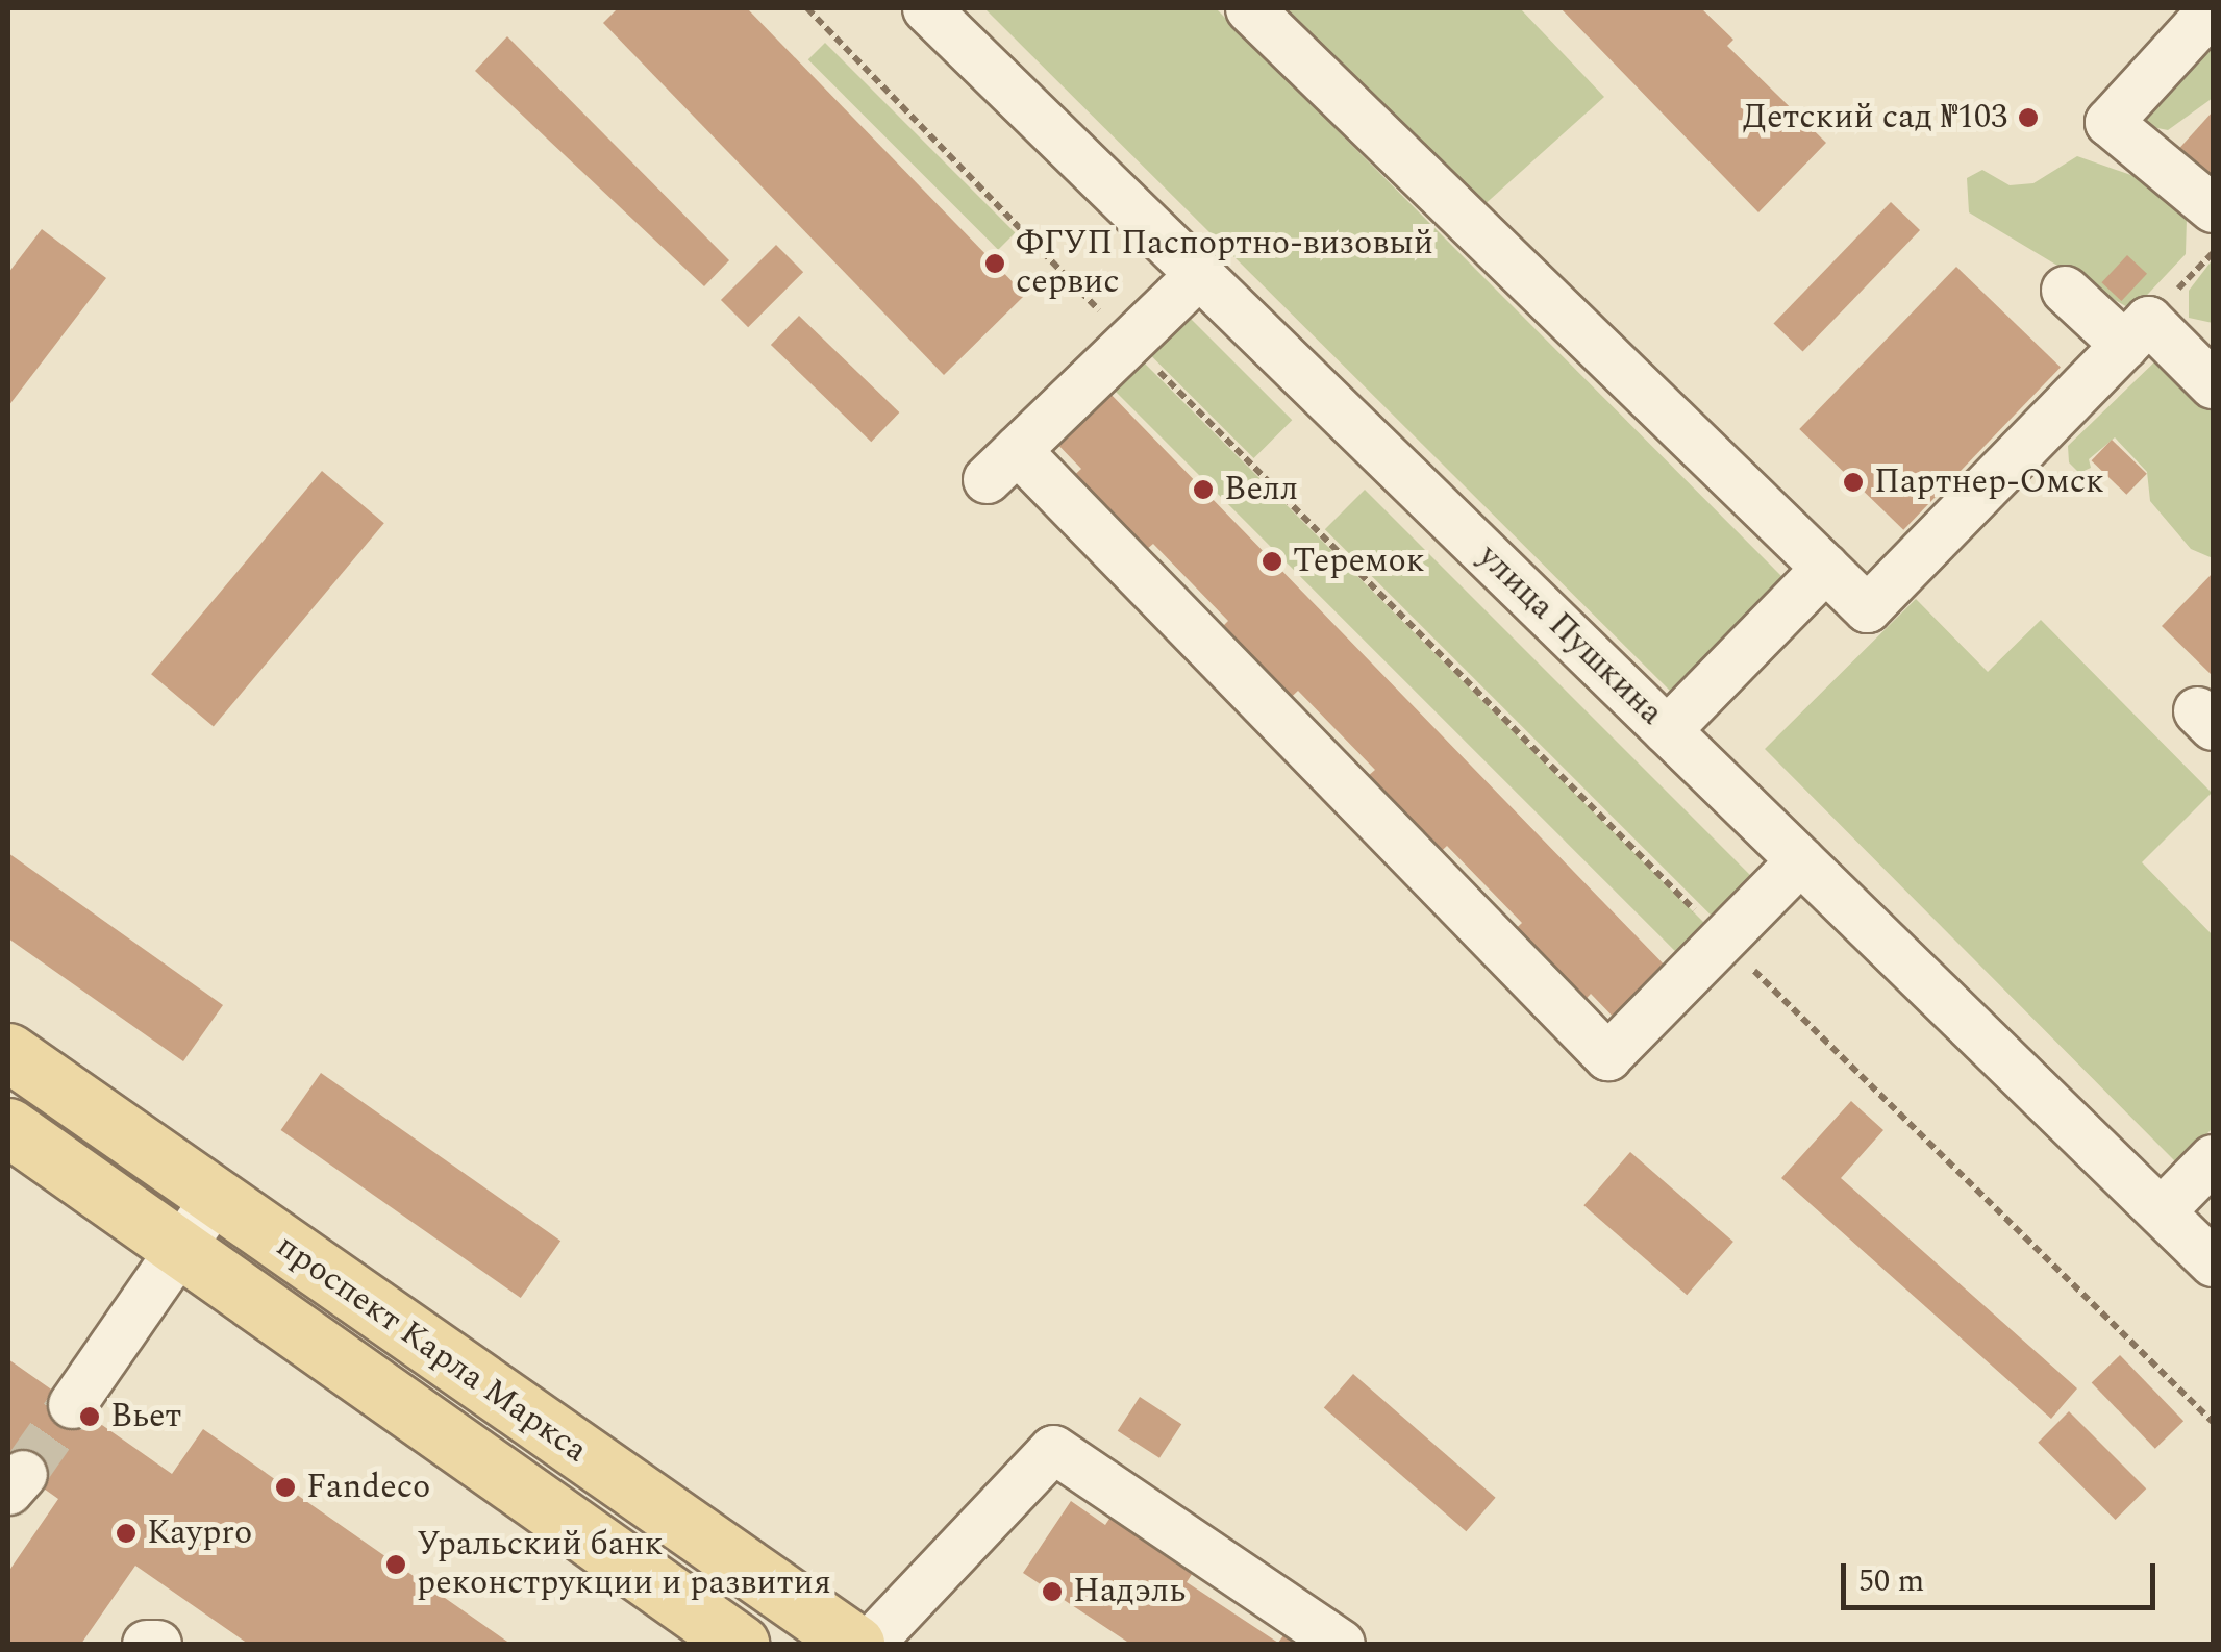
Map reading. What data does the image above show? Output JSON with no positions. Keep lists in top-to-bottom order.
{
  "streets": {
    "main road": ["проспект Карла Маркса"],
    "street": ["улица Пушкина"]
  },
  "places": [
    "Детский сад №103",
    "ФГУП Паспортно-визовый сервис",
    "Партнер-Омск",
    "Велл",
    "Теремок",
    "Вьет",
    "Fandeco",
    "Kaypro",
    "Уральский банк реконструкции и развития",
    "Надэль"
  ],
  "scale_bar": "50 m"
}
